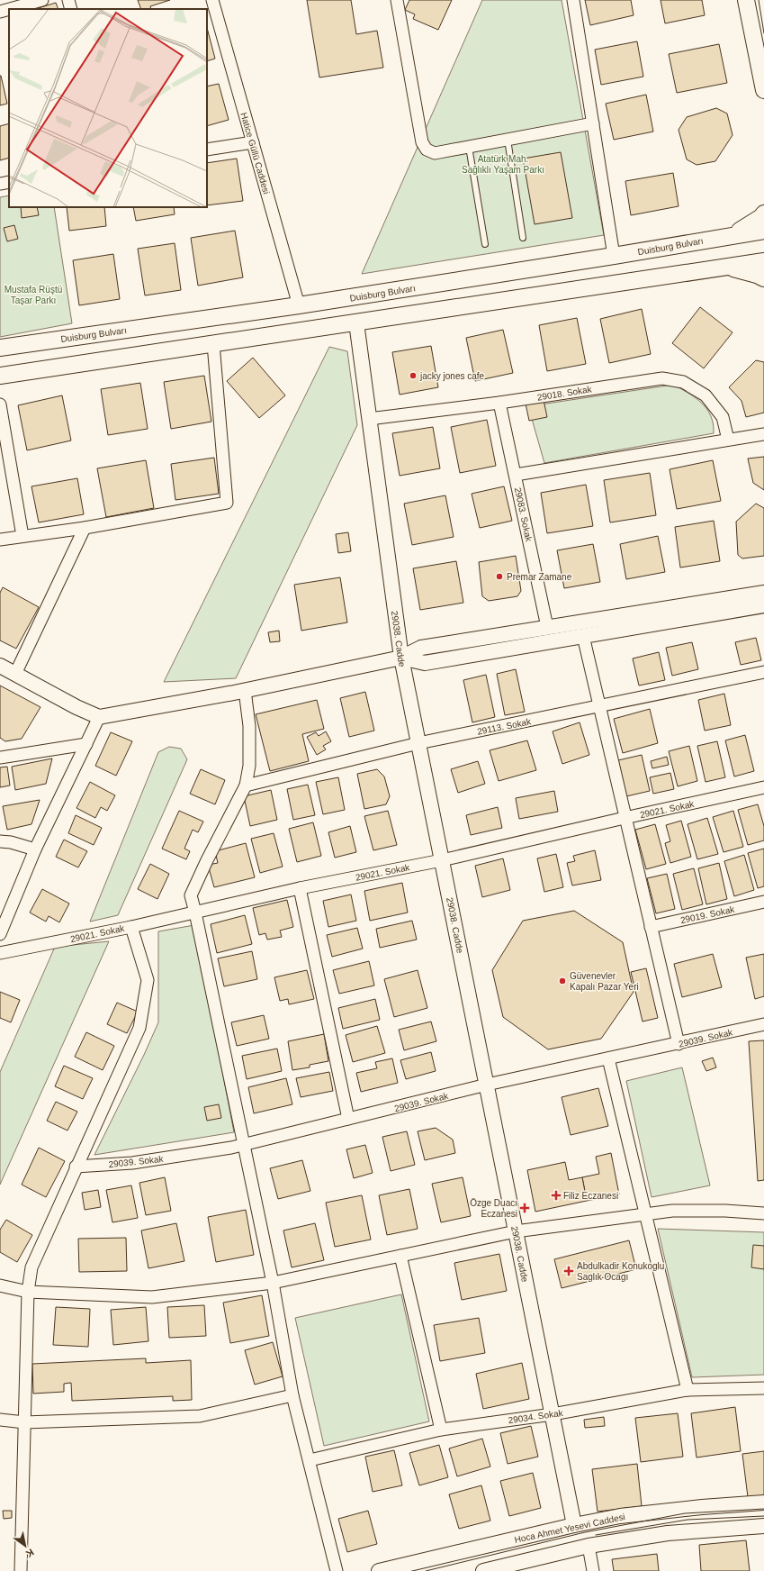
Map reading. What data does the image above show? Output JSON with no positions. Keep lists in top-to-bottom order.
{
  "streets": {
    "main road": ["Duisburg Bulvarı"],
    "street": [
      "Hatice Güllü Caddesi",
      "29018. Sokak",
      "29083. Sokak",
      "29038. Cadde",
      "29113. Sokak",
      "29021. Sokak",
      "29019. Sokak",
      "29039. Sokak",
      "29034. Sokak",
      "Hoca Ahmet Yesevi Caddesi"
    ]
  },
  "crossings": [
    ["Hatice Güllü Caddesi", "Duisburg Bulvarı"],
    ["29018. Sokak", "29083. Sokak"],
    ["29018. Sokak", "29038. Cadde"],
    ["29038. Cadde", "29113. Sokak"],
    ["29038. Cadde", "29021. Sokak"],
    ["29038. Cadde", "29039. Sokak"],
    ["29038. Cadde", "29034. Sokak"],
    ["29038. Cadde", "Hoca Ahmet Yesevi Caddesi"]
  ],
  "parks": ["Atatürk Mah. Sağlıklı Yaşam Parkı", "Mustafa Rüştü Taşar Parkı"],
  "places": {
    "other": ["jacky jones cafe", "Premar Zamane", "Güvenevler Kapalı Pazar Yeri"],
    "health": ["Filiz Eczanesi", "Özge Duacı Eczanesi", "Abdulkadir Konukoglu Saglık Ocagı"]
  },
  "north": "bottom right"
}
